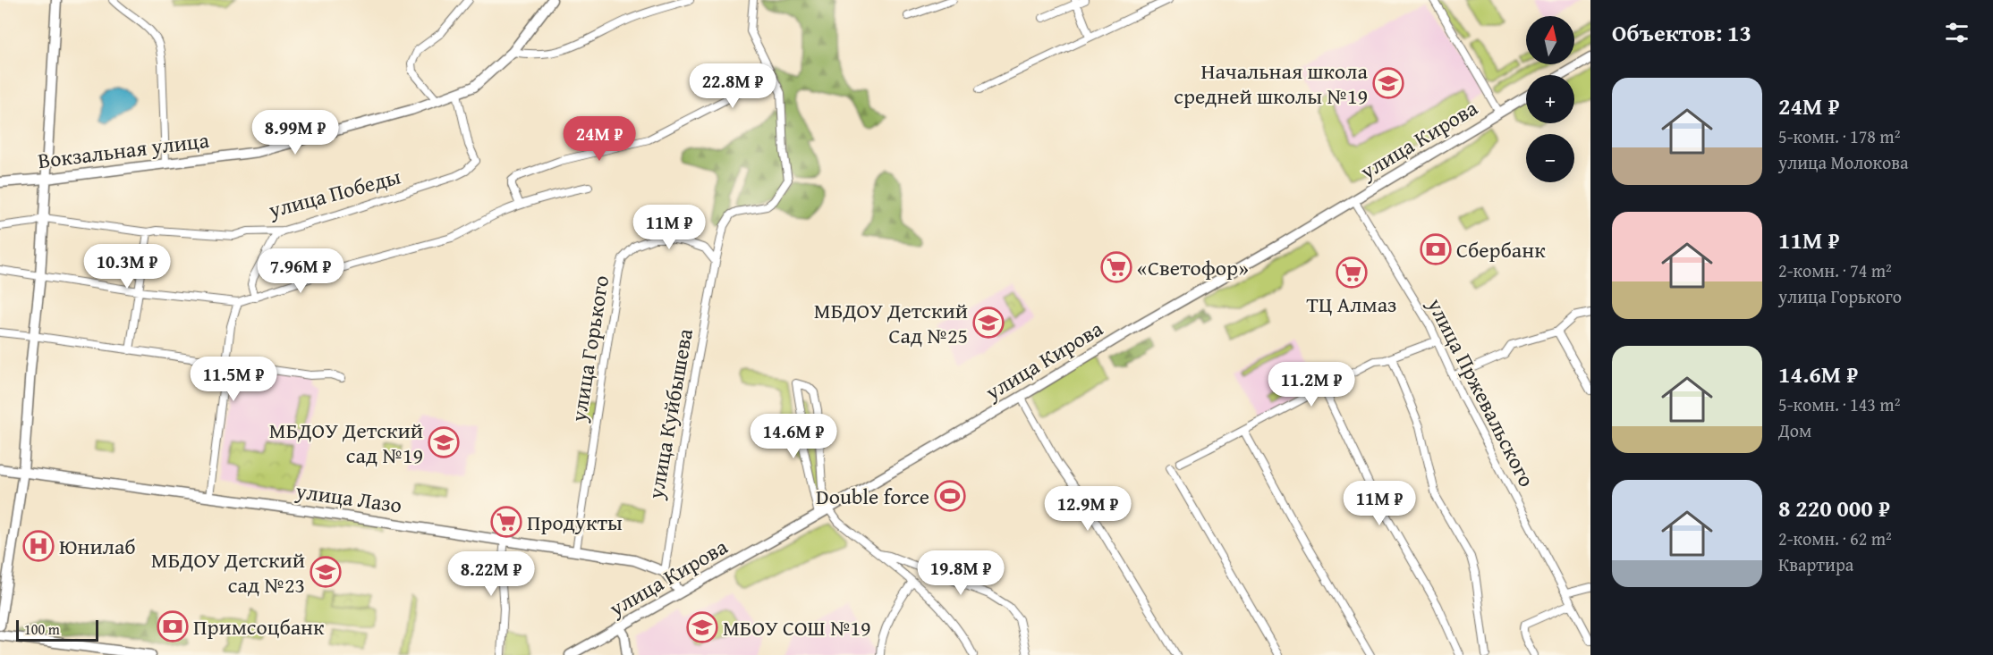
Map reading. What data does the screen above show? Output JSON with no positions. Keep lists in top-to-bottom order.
{
  "streets": {
    "main road": ["улица Кирова", "Вокзальная улица", "улица Лазо"],
    "street": [
      "улица Победы",
      "улица Горького",
      "улица Пржевальского",
      "улица Куйбышева"
    ]
  },
  "crossings": [
    ["улица Кирова", "улица Пржевальского"],
    ["Вокзальная улица", "улица Победы"],
    ["улица Горького", "улица Куйбышева"],
    ["улица Горького", "улица Лазо"],
    ["улица Куйбышева", "улица Лазо"]
  ],
  "places": {
    "school or university": [
      "Начальная школа средней школы №19",
      "МБДОУ Детский Сад №25",
      "МБДОУ Детский сад №19",
      "МБДОУ Детский сад №23",
      "МБОУ СОШ №19"
    ],
    "bank": ["Сбербанк", "Примсоцбанк"],
    "supermarket": ["«Светофор»", "ТЦ Алмаз", "Продукты"],
    "sports": ["Double force"],
    "hospital": ["Юнилаб"]
  },
  "scale_bar": "100 m",
  "north": "top",
  "page": {
    "heading": "Объектов: 13",
    "map_buttons": ["+", "−"],
    "price": [
      "22.8M ₽",
      "8.99M ₽",
      "24M ₽",
      "11M ₽",
      "10.3M ₽",
      "7.96M ₽",
      "11.5M ₽",
      "11.2M ₽",
      "14.6M ₽",
      "11M ₽",
      "12.9M ₽",
      "19.8M ₽",
      "8.22M ₽"
    ],
    "list": [
      {
        "name": "24M ₽",
        "note": "5-комн. · 178 m² · улица Молокова"
      },
      {
        "name": "11M ₽",
        "note": "2-комн. · 74 m² · улица Горького"
      },
      {
        "name": "14.6M ₽",
        "note": "5-комн. · 143 m² · Дом"
      },
      {
        "name": "8 220 000 ₽",
        "note": "2-комн. · 62 m² · Квартира"
      }
    ],
    "scale": "100 m"
  }
}
